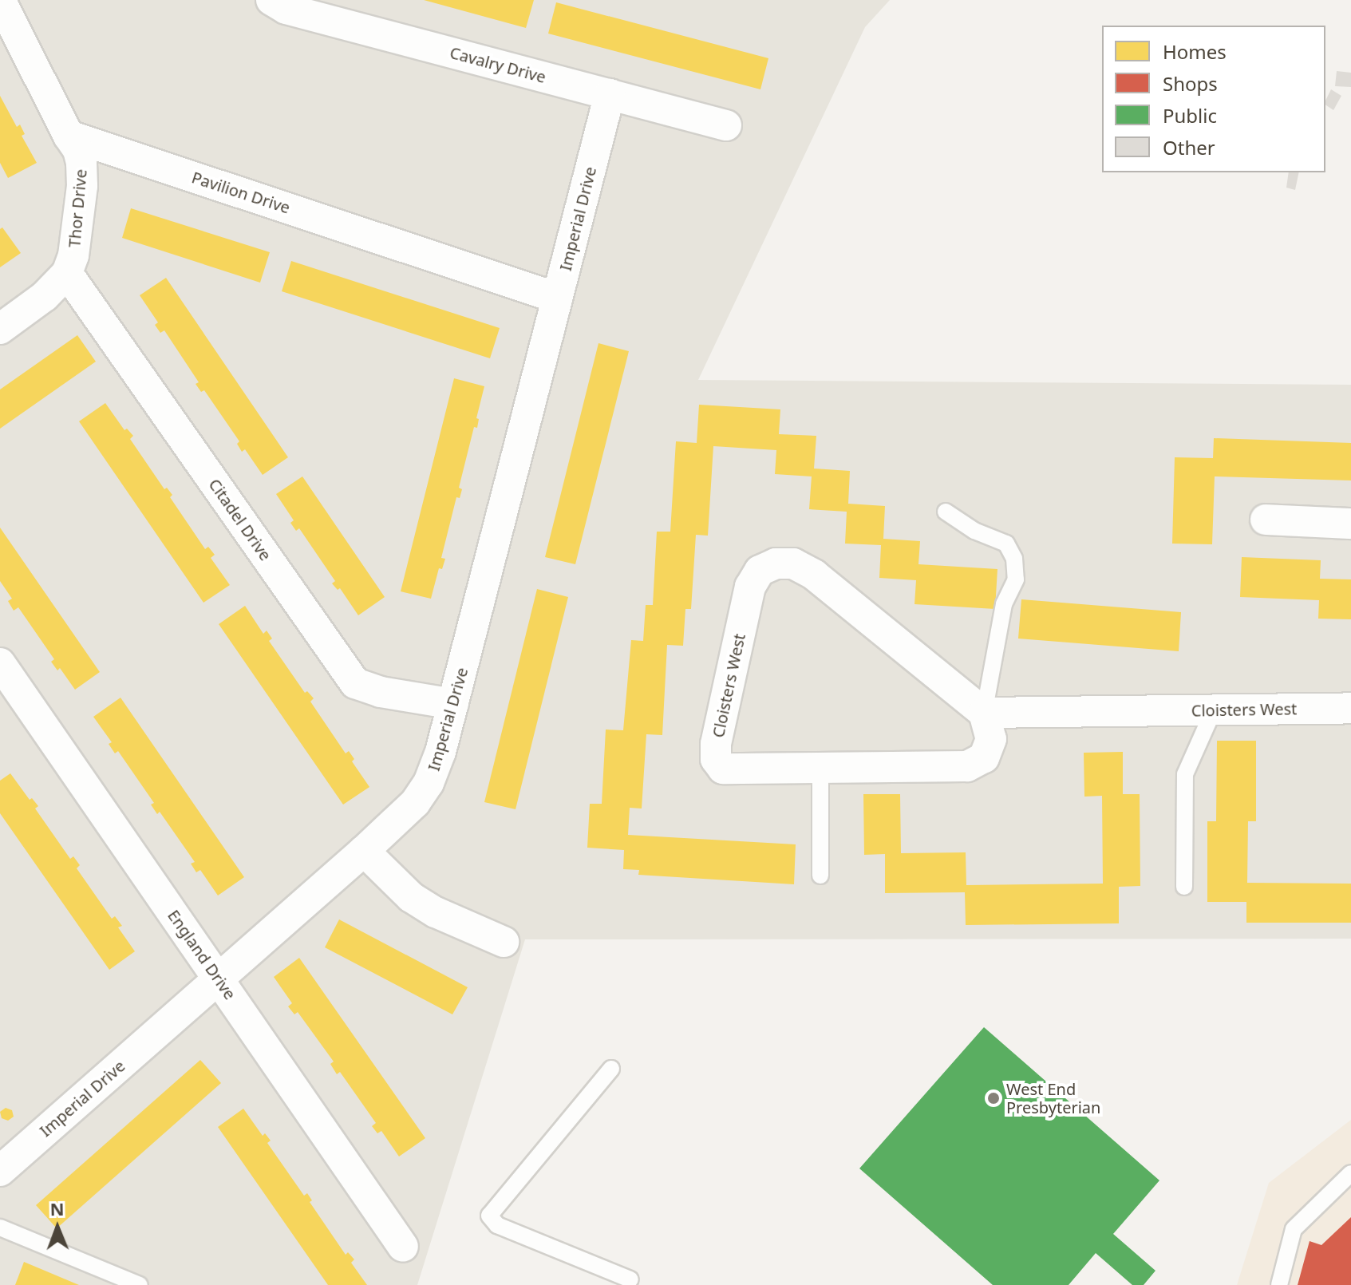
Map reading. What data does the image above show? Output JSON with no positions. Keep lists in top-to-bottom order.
{
  "streets": {
    "street": [
      "Cavalry Drive",
      "Pavilion Drive",
      "Thor Drive",
      "Imperial Drive",
      "Citadel Drive",
      "Cloisters West",
      "England Drive"
    ]
  },
  "crossings": [
    ["Cavalry Drive", "Imperial Drive"],
    ["Pavilion Drive", "Thor Drive"],
    ["Pavilion Drive", "Imperial Drive"],
    ["Thor Drive", "Citadel Drive"],
    ["Imperial Drive", "Citadel Drive"],
    ["Imperial Drive", "England Drive"]
  ],
  "places": ["West End Presbyterian"],
  "legend": [
    "Homes",
    "Shops",
    "Public",
    "Other"
  ],
  "north": "top"
}
